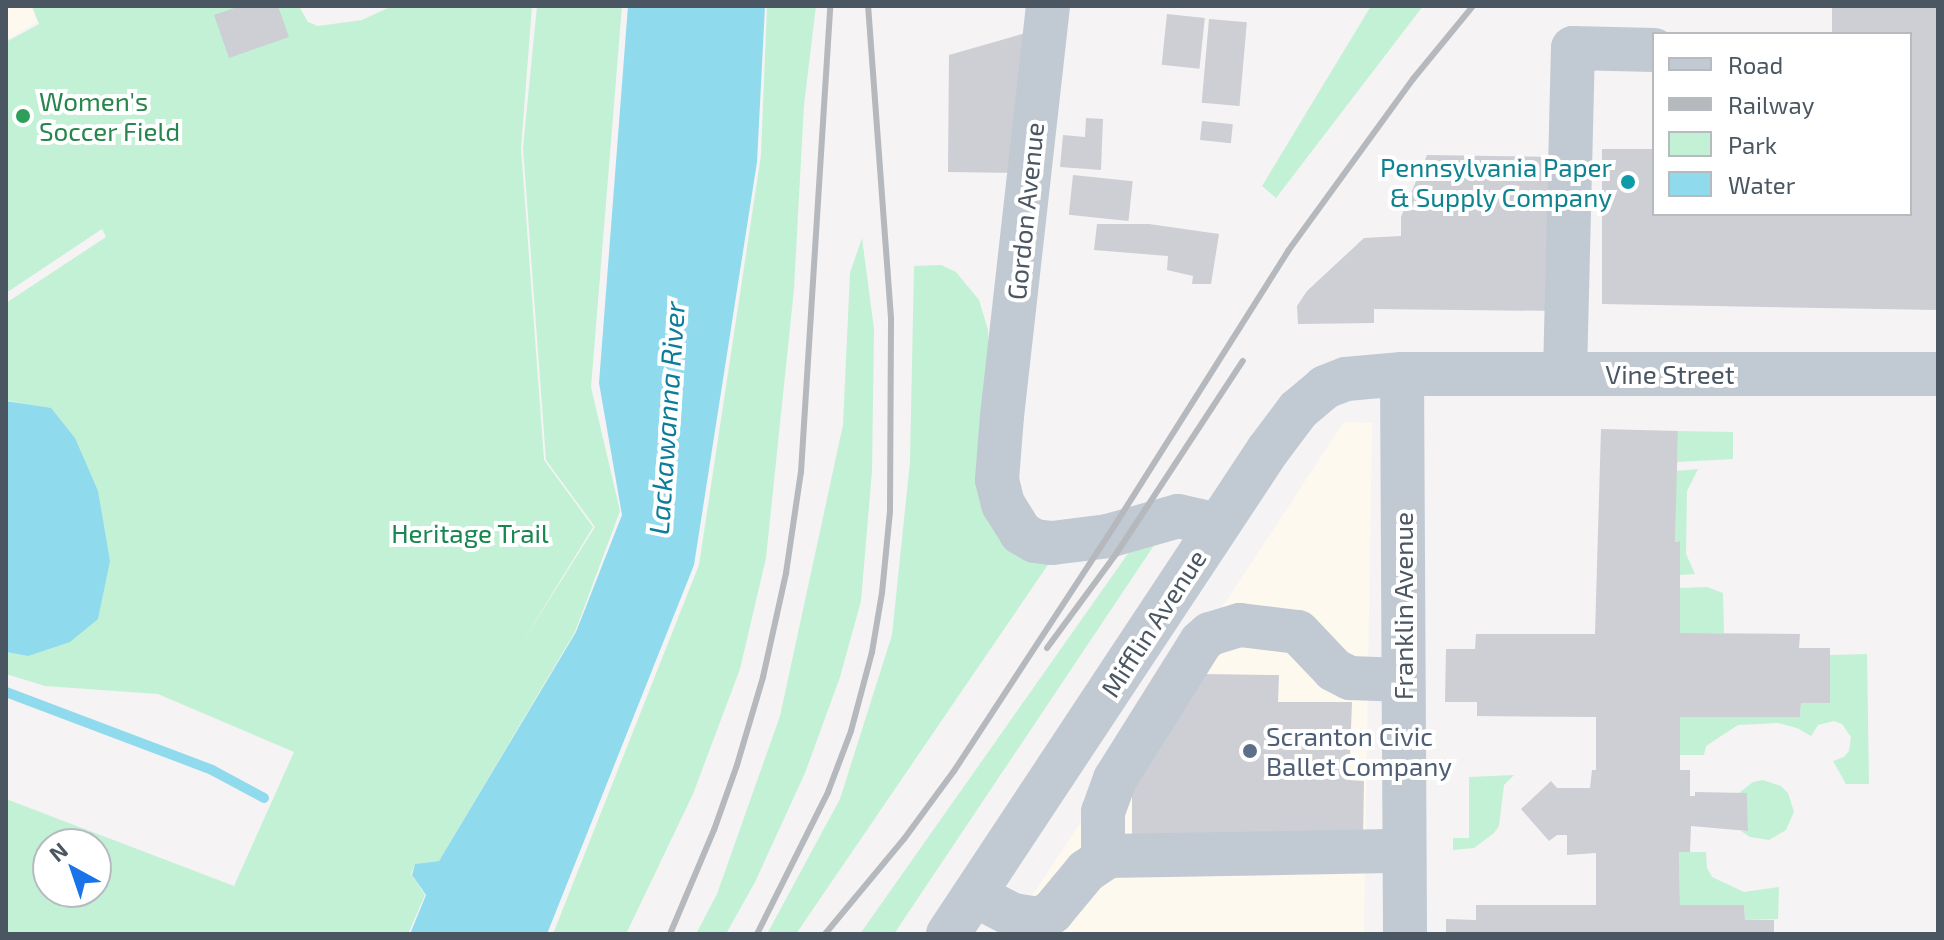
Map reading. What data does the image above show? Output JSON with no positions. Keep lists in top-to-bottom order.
{
  "streets": {
    "street": [
      "Gordon Avenue",
      "Vine Street",
      "Franklin Avenue",
      "Mifflin Avenue"
    ]
  },
  "crossings": [
    ["Gordon Avenue", "Mifflin Avenue"],
    ["Vine Street", "Franklin Avenue"],
    ["Vine Street", "Mifflin Avenue"],
    ["Franklin Avenue", "Mifflin Avenue"]
  ],
  "water": ["Lackawanna River"],
  "parks": ["Heritage Trail"],
  "places": ["Women's Soccer Field", "Pennsylvania Paper & Supply Company", "Scranton Civic Ballet Company"],
  "legend": [
    "Road",
    "Railway",
    "Park",
    "Water"
  ],
  "north": "top left"
}
